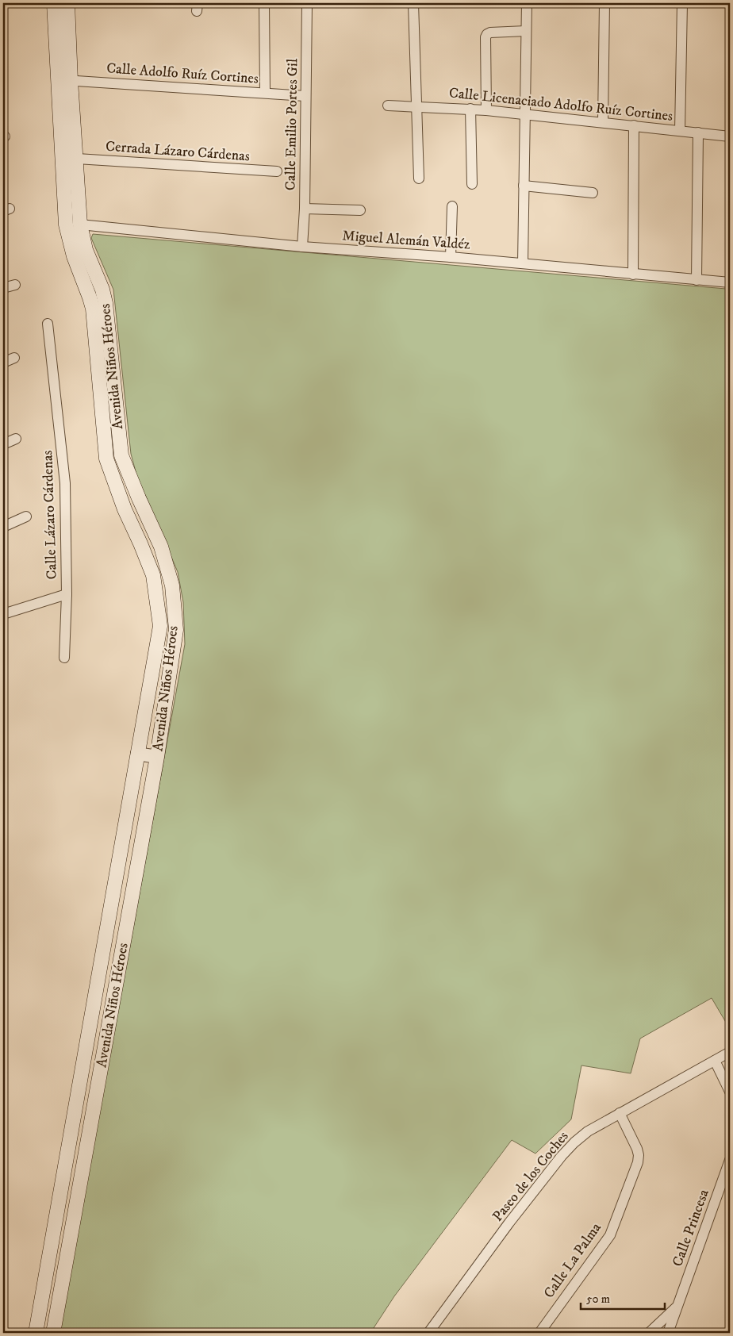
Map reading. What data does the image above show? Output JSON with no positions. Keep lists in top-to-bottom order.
{
  "streets": {
    "main road": ["Avenida Niños Héroes"],
    "street": [
      "Calle Adolfo Ruíz Cortines",
      "Calle Licenaciado Adolfo Ruíz Cortines",
      "Calle Emilio Portes Gil",
      "Cerrada Lázaro Cárdenas",
      "Miguel Alemán Valdéz",
      "Calle Lázaro Cárdenas",
      "Paseo de los Coches",
      "Calle Princesa",
      "Calle La Palma"
    ]
  },
  "crossings": [
    ["Calle Adolfo Ruíz Cortines", "Calle Emilio Portes Gil"],
    ["Calle Adolfo Ruíz Cortines", "Avenida Niños Héroes"],
    ["Calle Emilio Portes Gil", "Miguel Alemán Valdéz"],
    ["Cerrada Lázaro Cárdenas", "Avenida Niños Héroes"],
    ["Miguel Alemán Valdéz", "Avenida Niños Héroes"],
    ["Paseo de los Coches", "Calle La Palma"]
  ],
  "scale_bar": "50 m"
}
